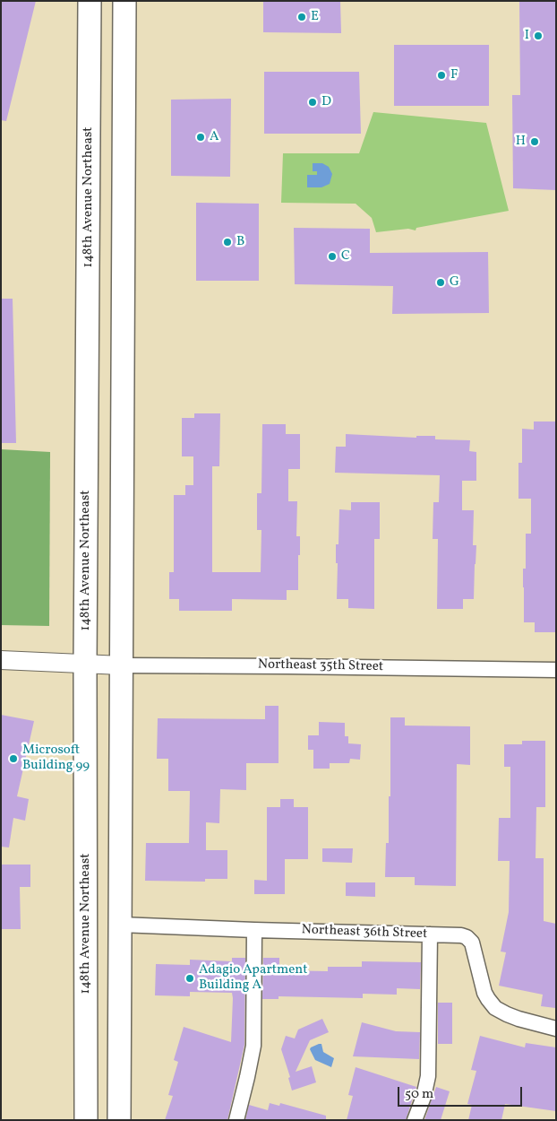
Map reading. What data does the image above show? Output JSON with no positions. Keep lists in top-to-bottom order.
{
  "streets": {
    "main road": ["148th Avenue Northeast"],
    "street": ["Northeast 35th Street", "Northeast 36th Street"]
  },
  "crossings": [
    ["148th Avenue Northeast", "Northeast 35th Street"]
  ],
  "places": [
    "E",
    "I",
    "F",
    "D",
    "A",
    "H",
    "B",
    "C",
    "G",
    "Microsoft Building 99",
    "Adagio Apartment Building A"
  ],
  "scale_bar": "50 m"
}
